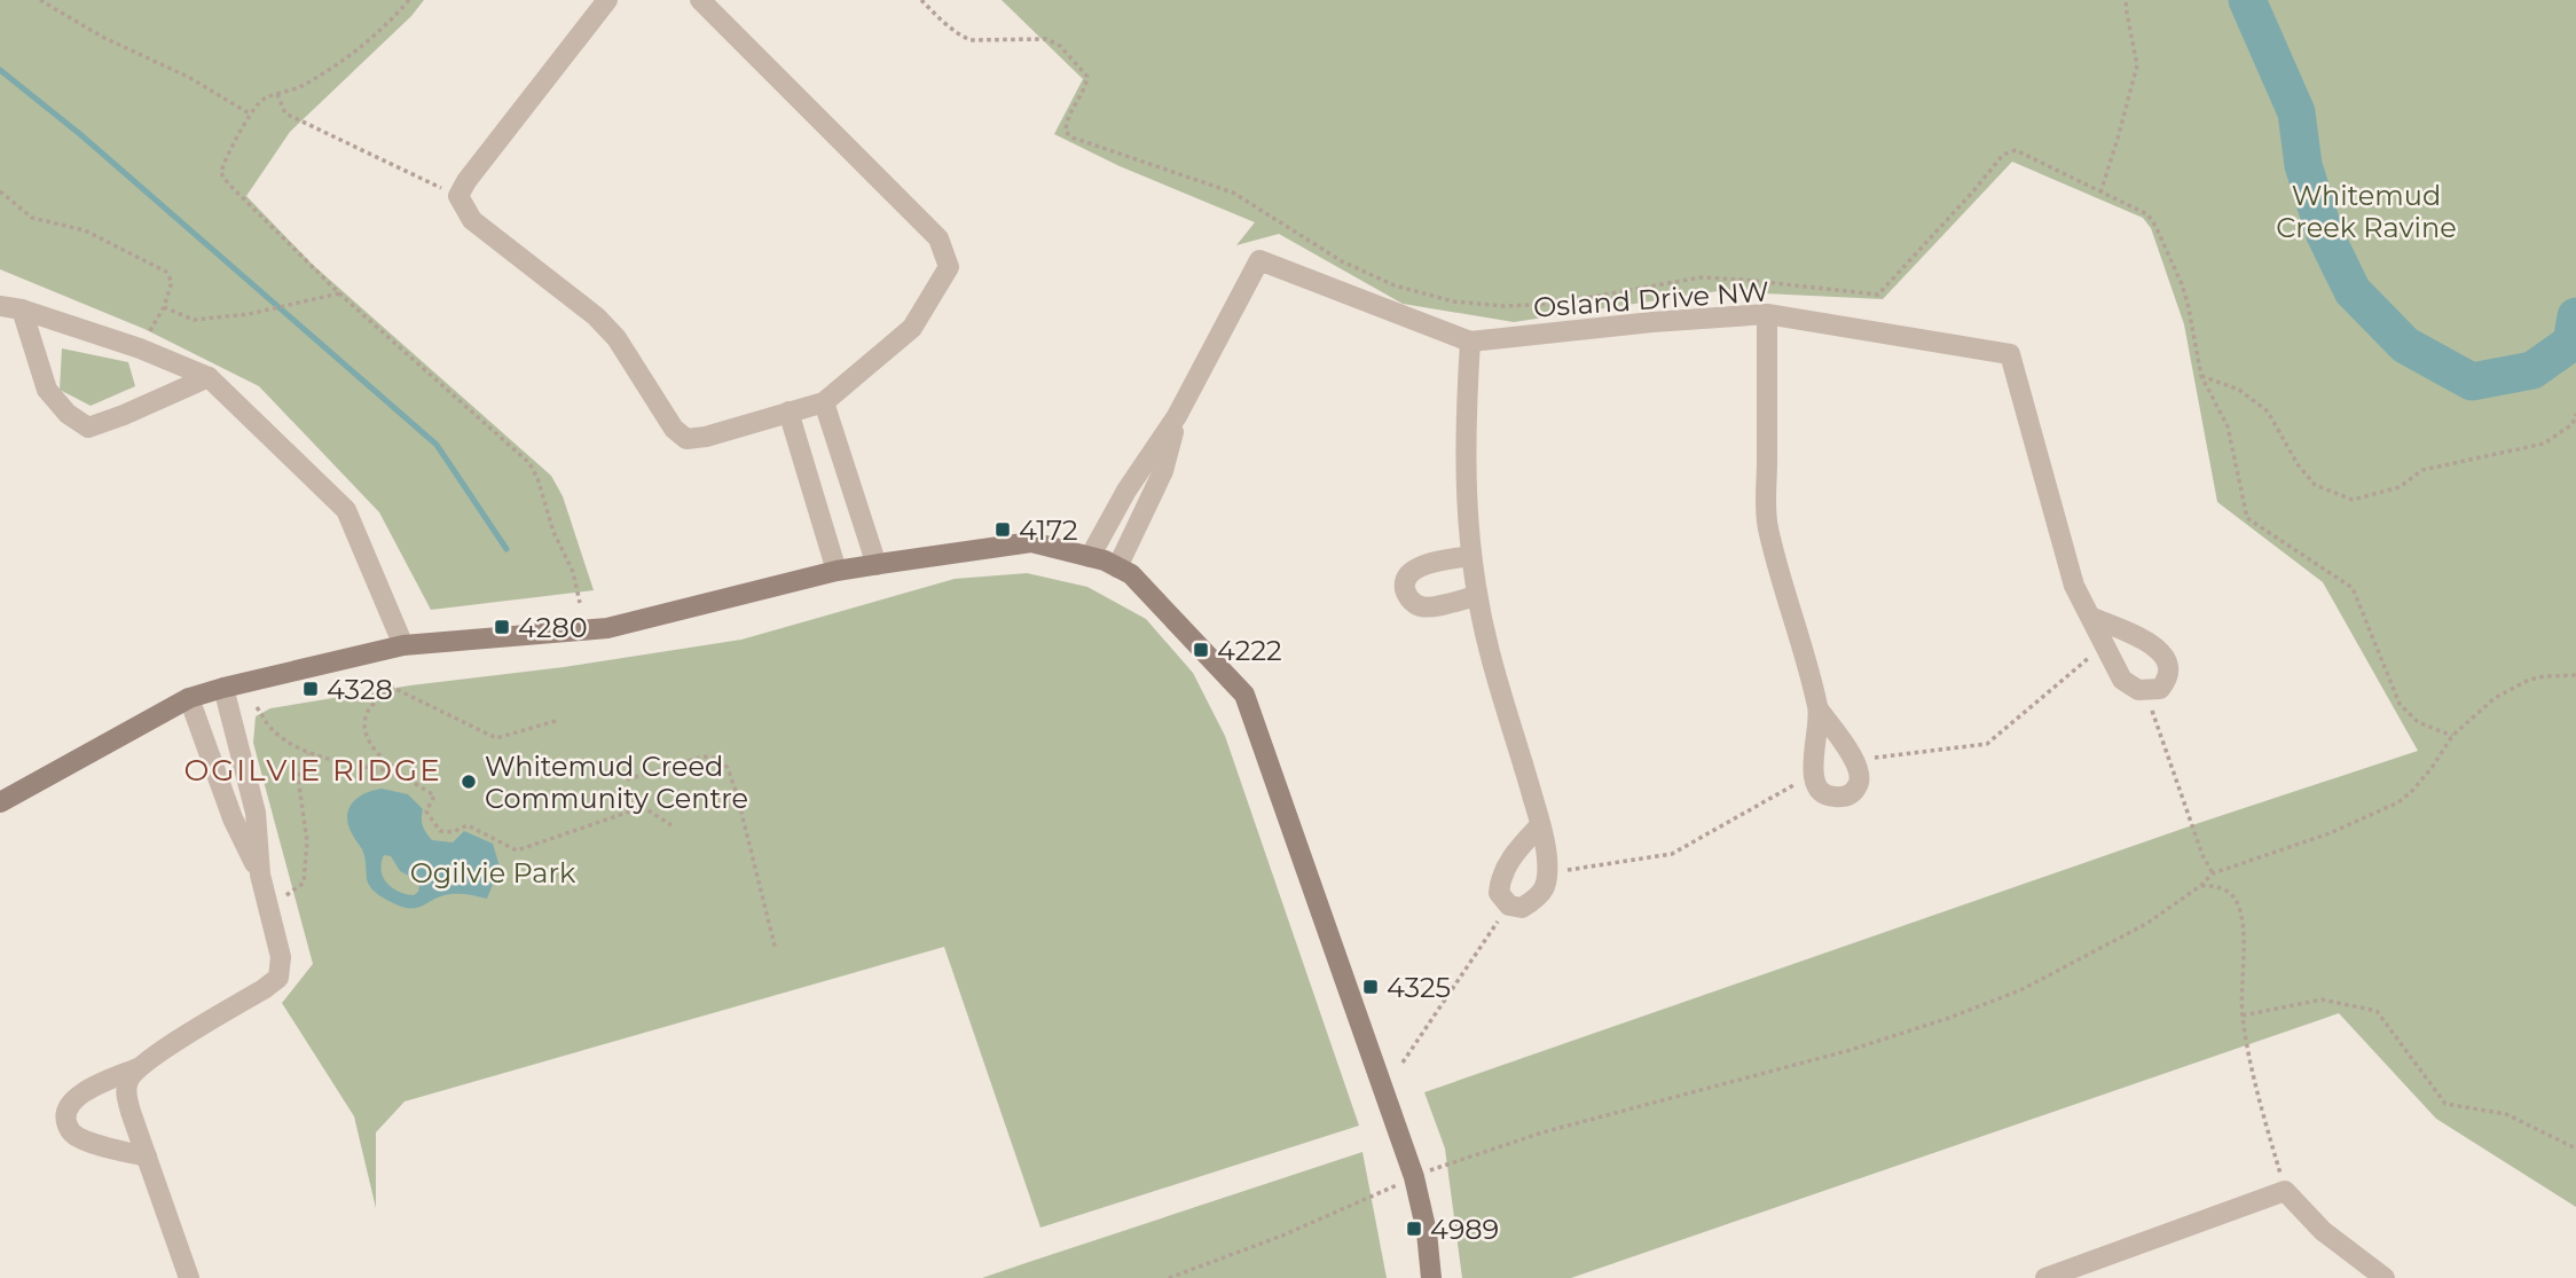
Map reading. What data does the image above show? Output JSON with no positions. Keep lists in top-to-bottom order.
{
  "streets": {
    "street": ["Osland Drive NW"]
  },
  "districts": ["OGILVIE RIDGE"],
  "parks": ["Whitemud Creek Ravine", "Ogilvie Park"],
  "places": {
    "transit": [
      "4172",
      "4280",
      "4222",
      "4328",
      "4325",
      "4989"
    ],
    "other": ["Whitemud Creed Community Centre"]
  }
}
